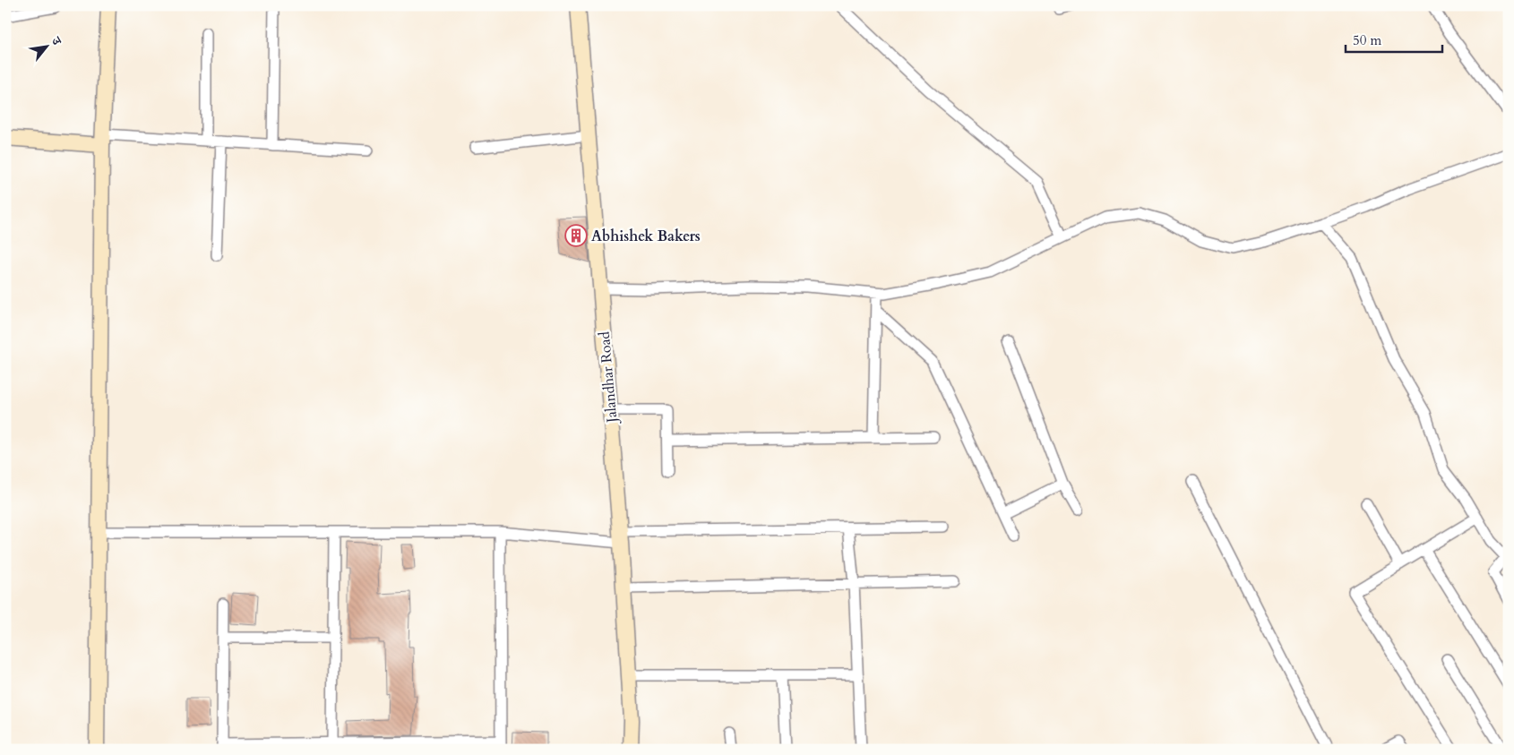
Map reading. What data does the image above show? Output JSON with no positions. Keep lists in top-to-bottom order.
{
  "streets": {
    "main road": ["Jalandhar Road"]
  },
  "places": {
    "building": ["Abhishek Bakers"]
  },
  "scale_bar": "50 m",
  "north": "top right"
}
